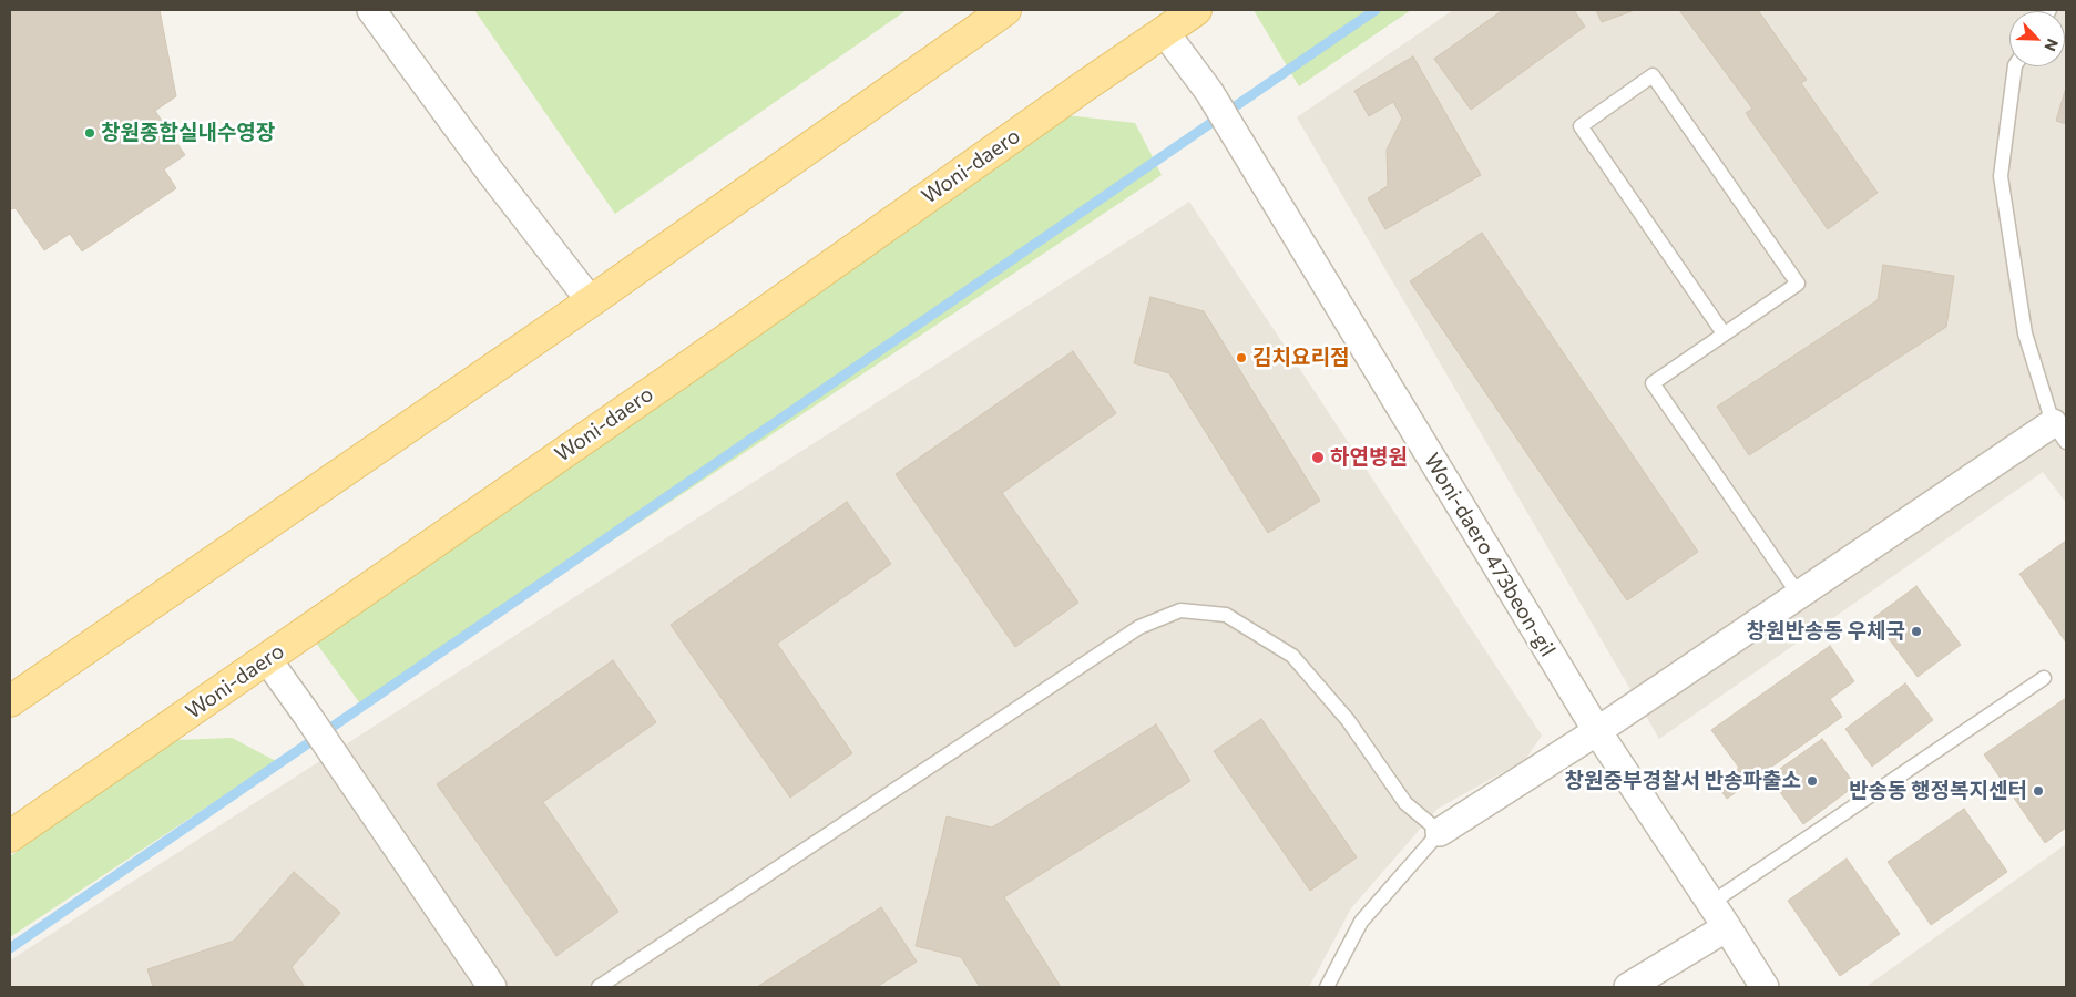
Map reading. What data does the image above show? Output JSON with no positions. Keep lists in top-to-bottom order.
{
  "streets": {
    "main road": ["Woni-daero"],
    "street": ["Woni-daero 473beon-gil"]
  },
  "crossings": [
    ["Woni-daero", "Woni-daero 473beon-gil"]
  ],
  "places": [
    "창원종합실내수영장",
    "김치요리점",
    "하연병원",
    "창원반송동 우체국",
    "창원중부경찰서 반송파출소",
    "반송동 행정복지센터"
  ],
  "north": "bottom right"
}
